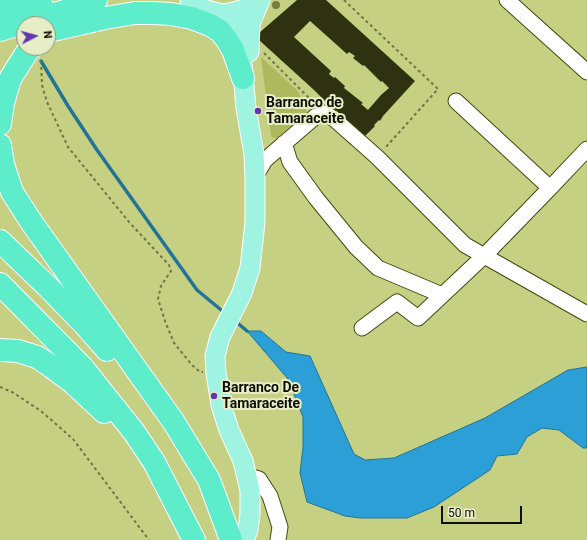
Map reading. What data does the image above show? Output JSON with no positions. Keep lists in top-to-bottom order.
{
  "places": ["Barranco de Tamaraceite", "Barranco De Tamaraceite"],
  "scale_bar": "50 m",
  "north": "right"
}
